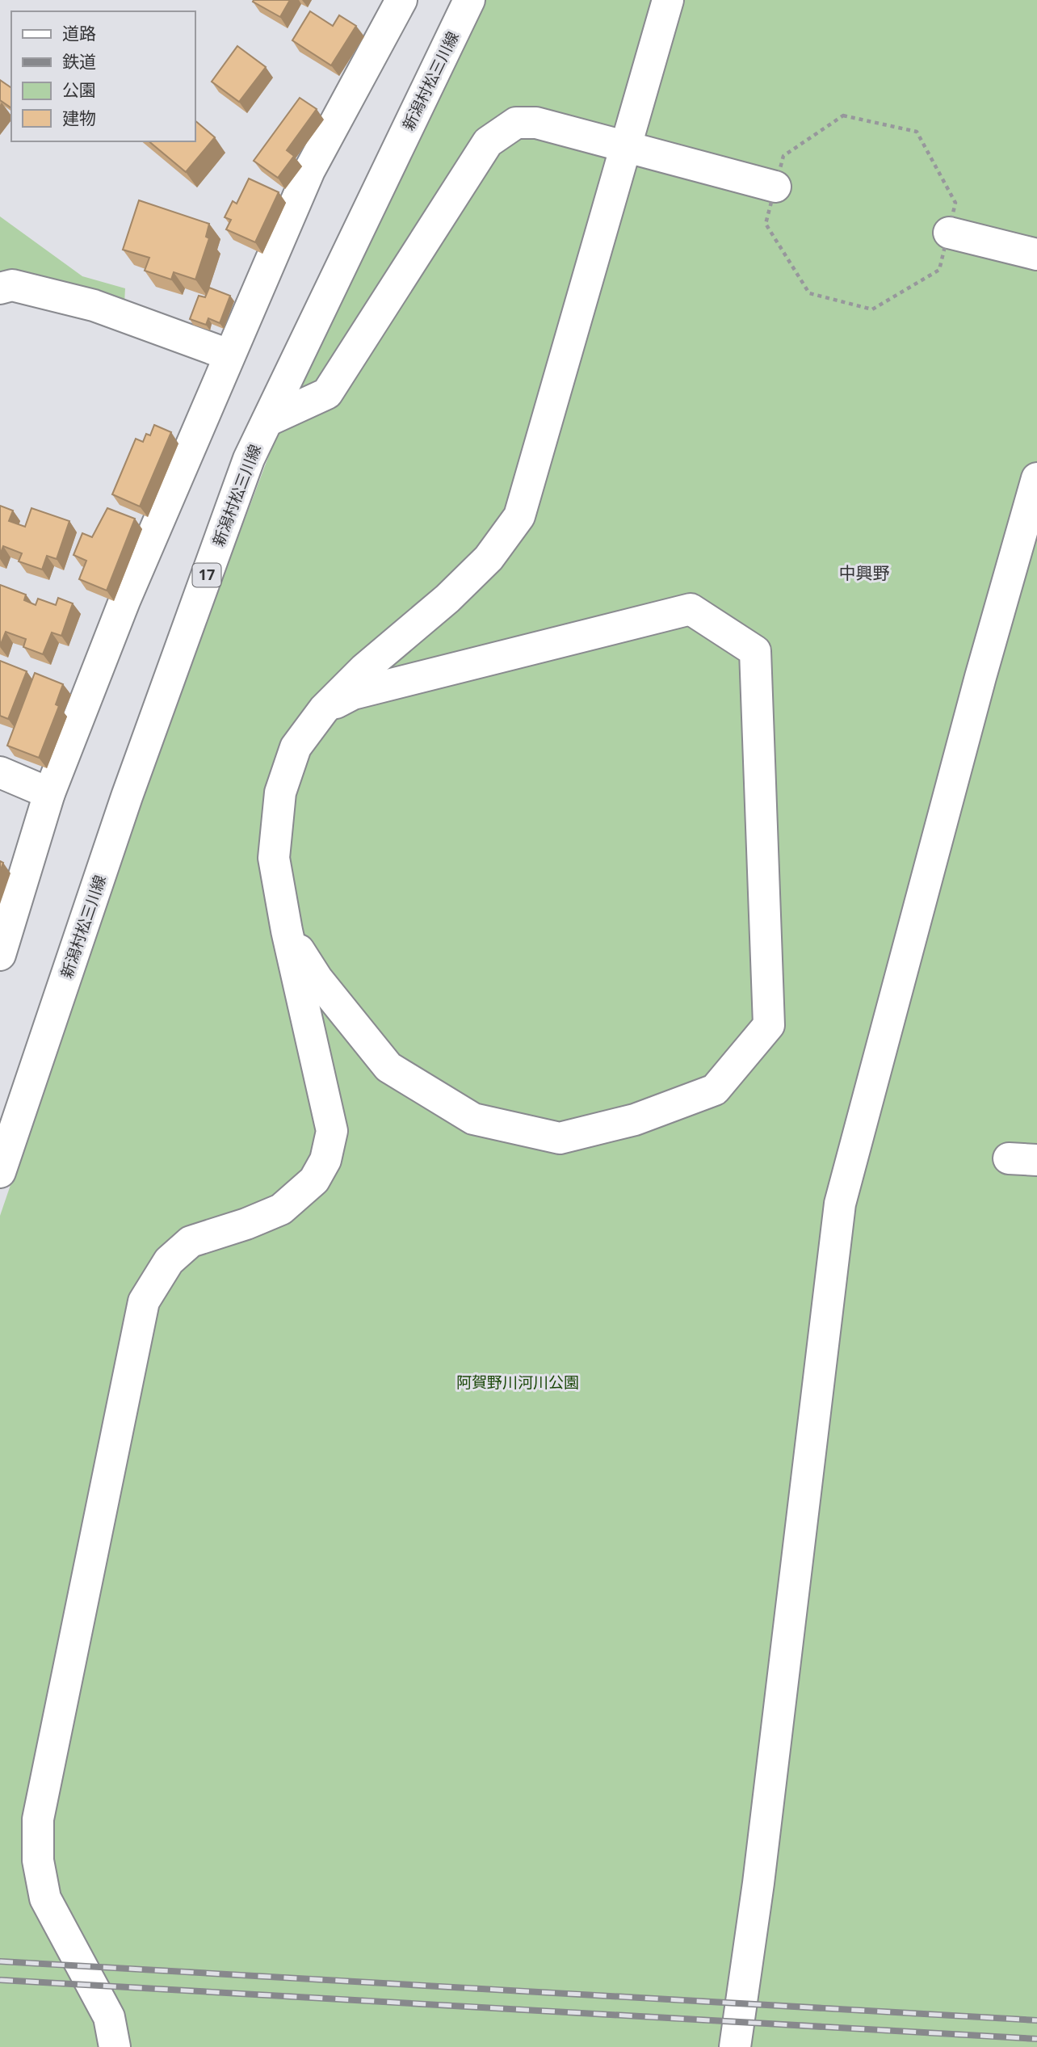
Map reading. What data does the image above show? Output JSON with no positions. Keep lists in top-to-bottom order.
{
  "streets": {
    "street": ["新潟村松三川線", "17"]
  },
  "districts": ["中興野"],
  "parks": ["阿賀野川河川公園"],
  "legend": [
    "道路",
    "鉄道",
    "公園",
    "建物"
  ]
}
